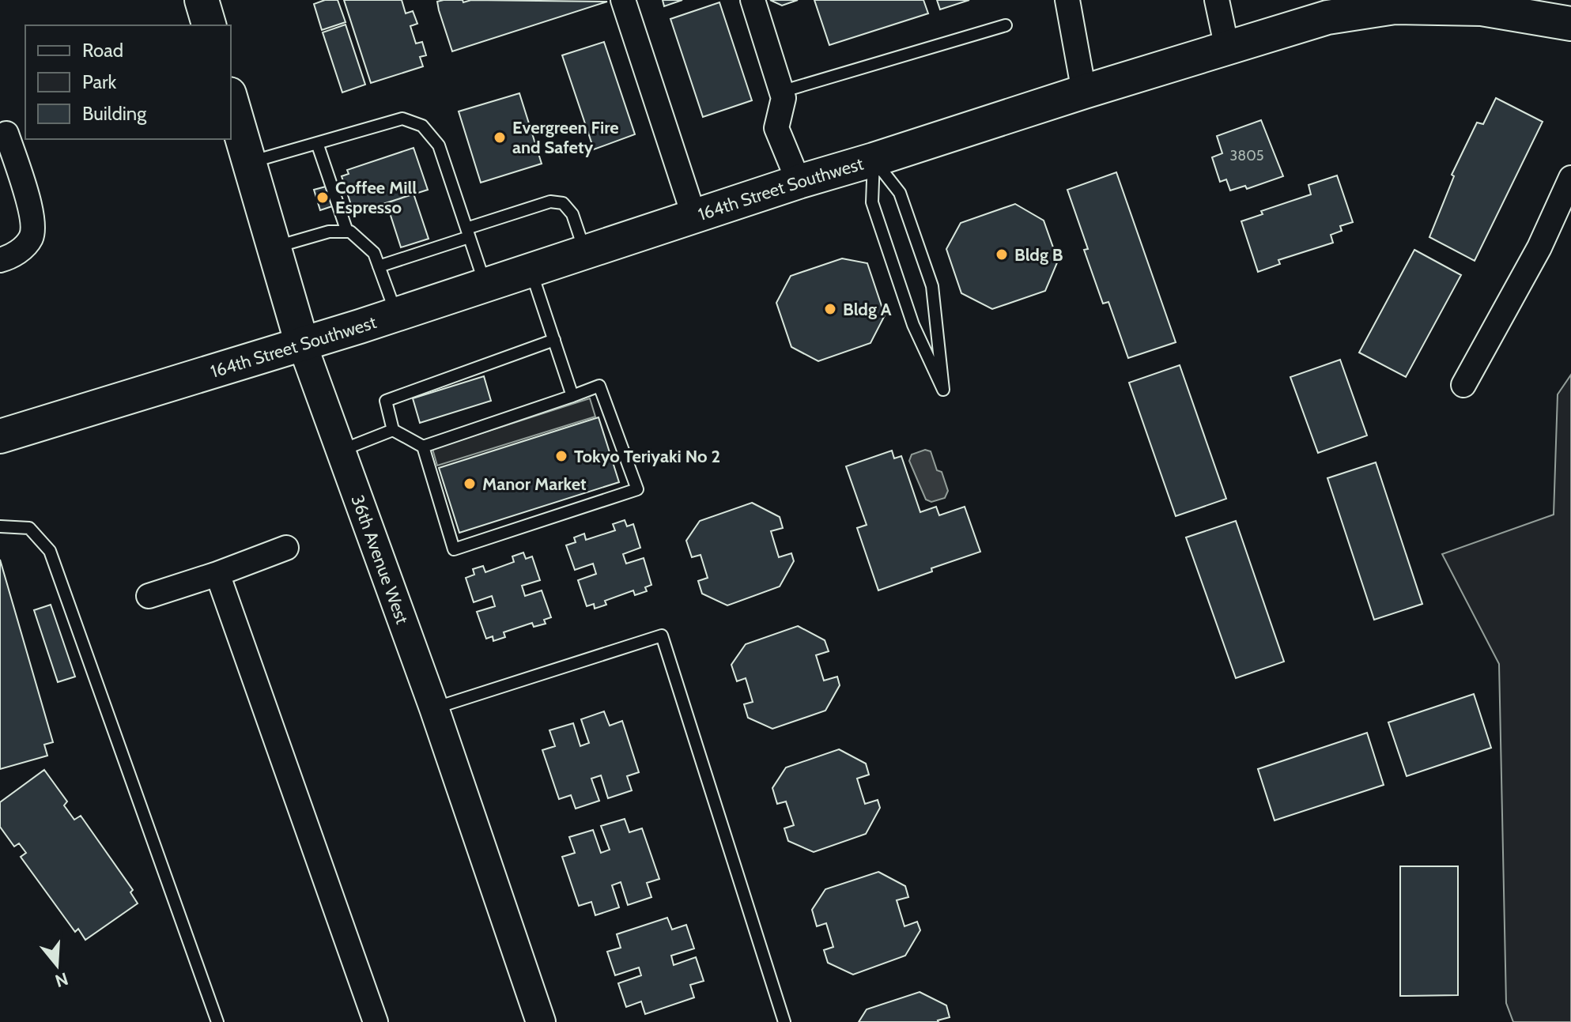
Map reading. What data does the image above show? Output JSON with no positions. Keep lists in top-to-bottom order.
{
  "streets": {
    "main road": ["164th Street Southwest", "36th Avenue West"]
  },
  "crossings": [
    ["164th Street Southwest", "36th Avenue West"]
  ],
  "places": [
    "Evergreen Fire and Safety",
    "Coffee Mill Espresso",
    "Bldg B",
    "Bldg A",
    "Tokyo Teriyaki No 2",
    "Manor Market"
  ],
  "house_numbers": ["3805"],
  "legend": ["Road", "Park", "Building"],
  "north": "bottom"
}
